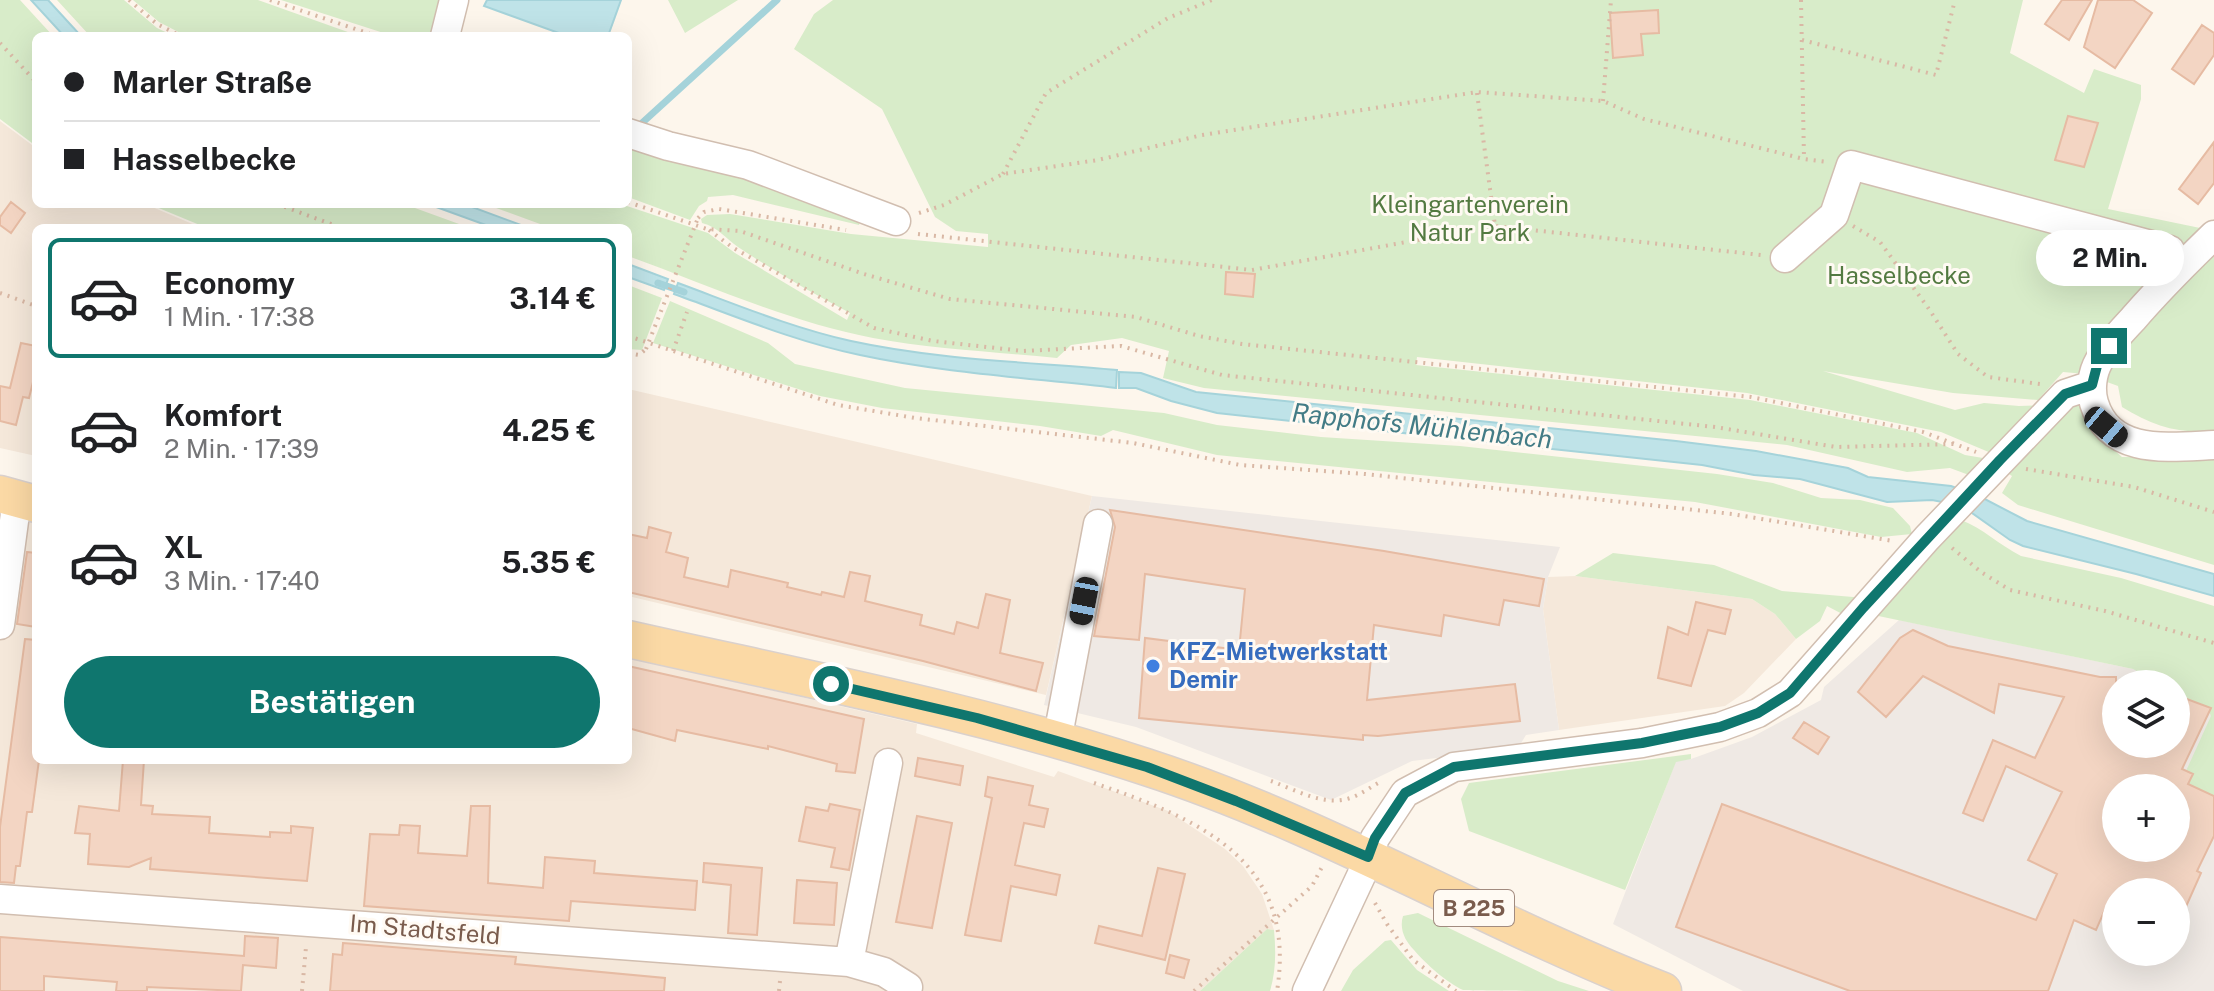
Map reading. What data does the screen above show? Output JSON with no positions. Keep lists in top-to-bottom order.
{
  "streets": {
    "main road": ["B 225"],
    "street": ["Im Stadtsfeld"]
  },
  "water": ["Rapphofs Mühlenbach"],
  "parks": ["Kleingartenverein Natur Park", "Hasselbecke"],
  "places": ["KFZ-Mietwerkstatt Demir"],
  "page": {
    "banner": ["Marler Straße", "Hasselbecke"],
    "bubble": "2 Min.",
    "list": [
      {
        "name": "Economy",
        "note": "1 Min. · 17:38",
        "value": "3.14 €"
      },
      {
        "name": "Komfort",
        "note": "2 Min. · 17:39",
        "value": "4.25 €"
      },
      {
        "name": "XL",
        "note": "3 Min. · 17:40",
        "value": "5.35 €"
      }
    ],
    "buttons": "Bestätigen",
    "map_buttons": ["+", "−"]
  }
}
